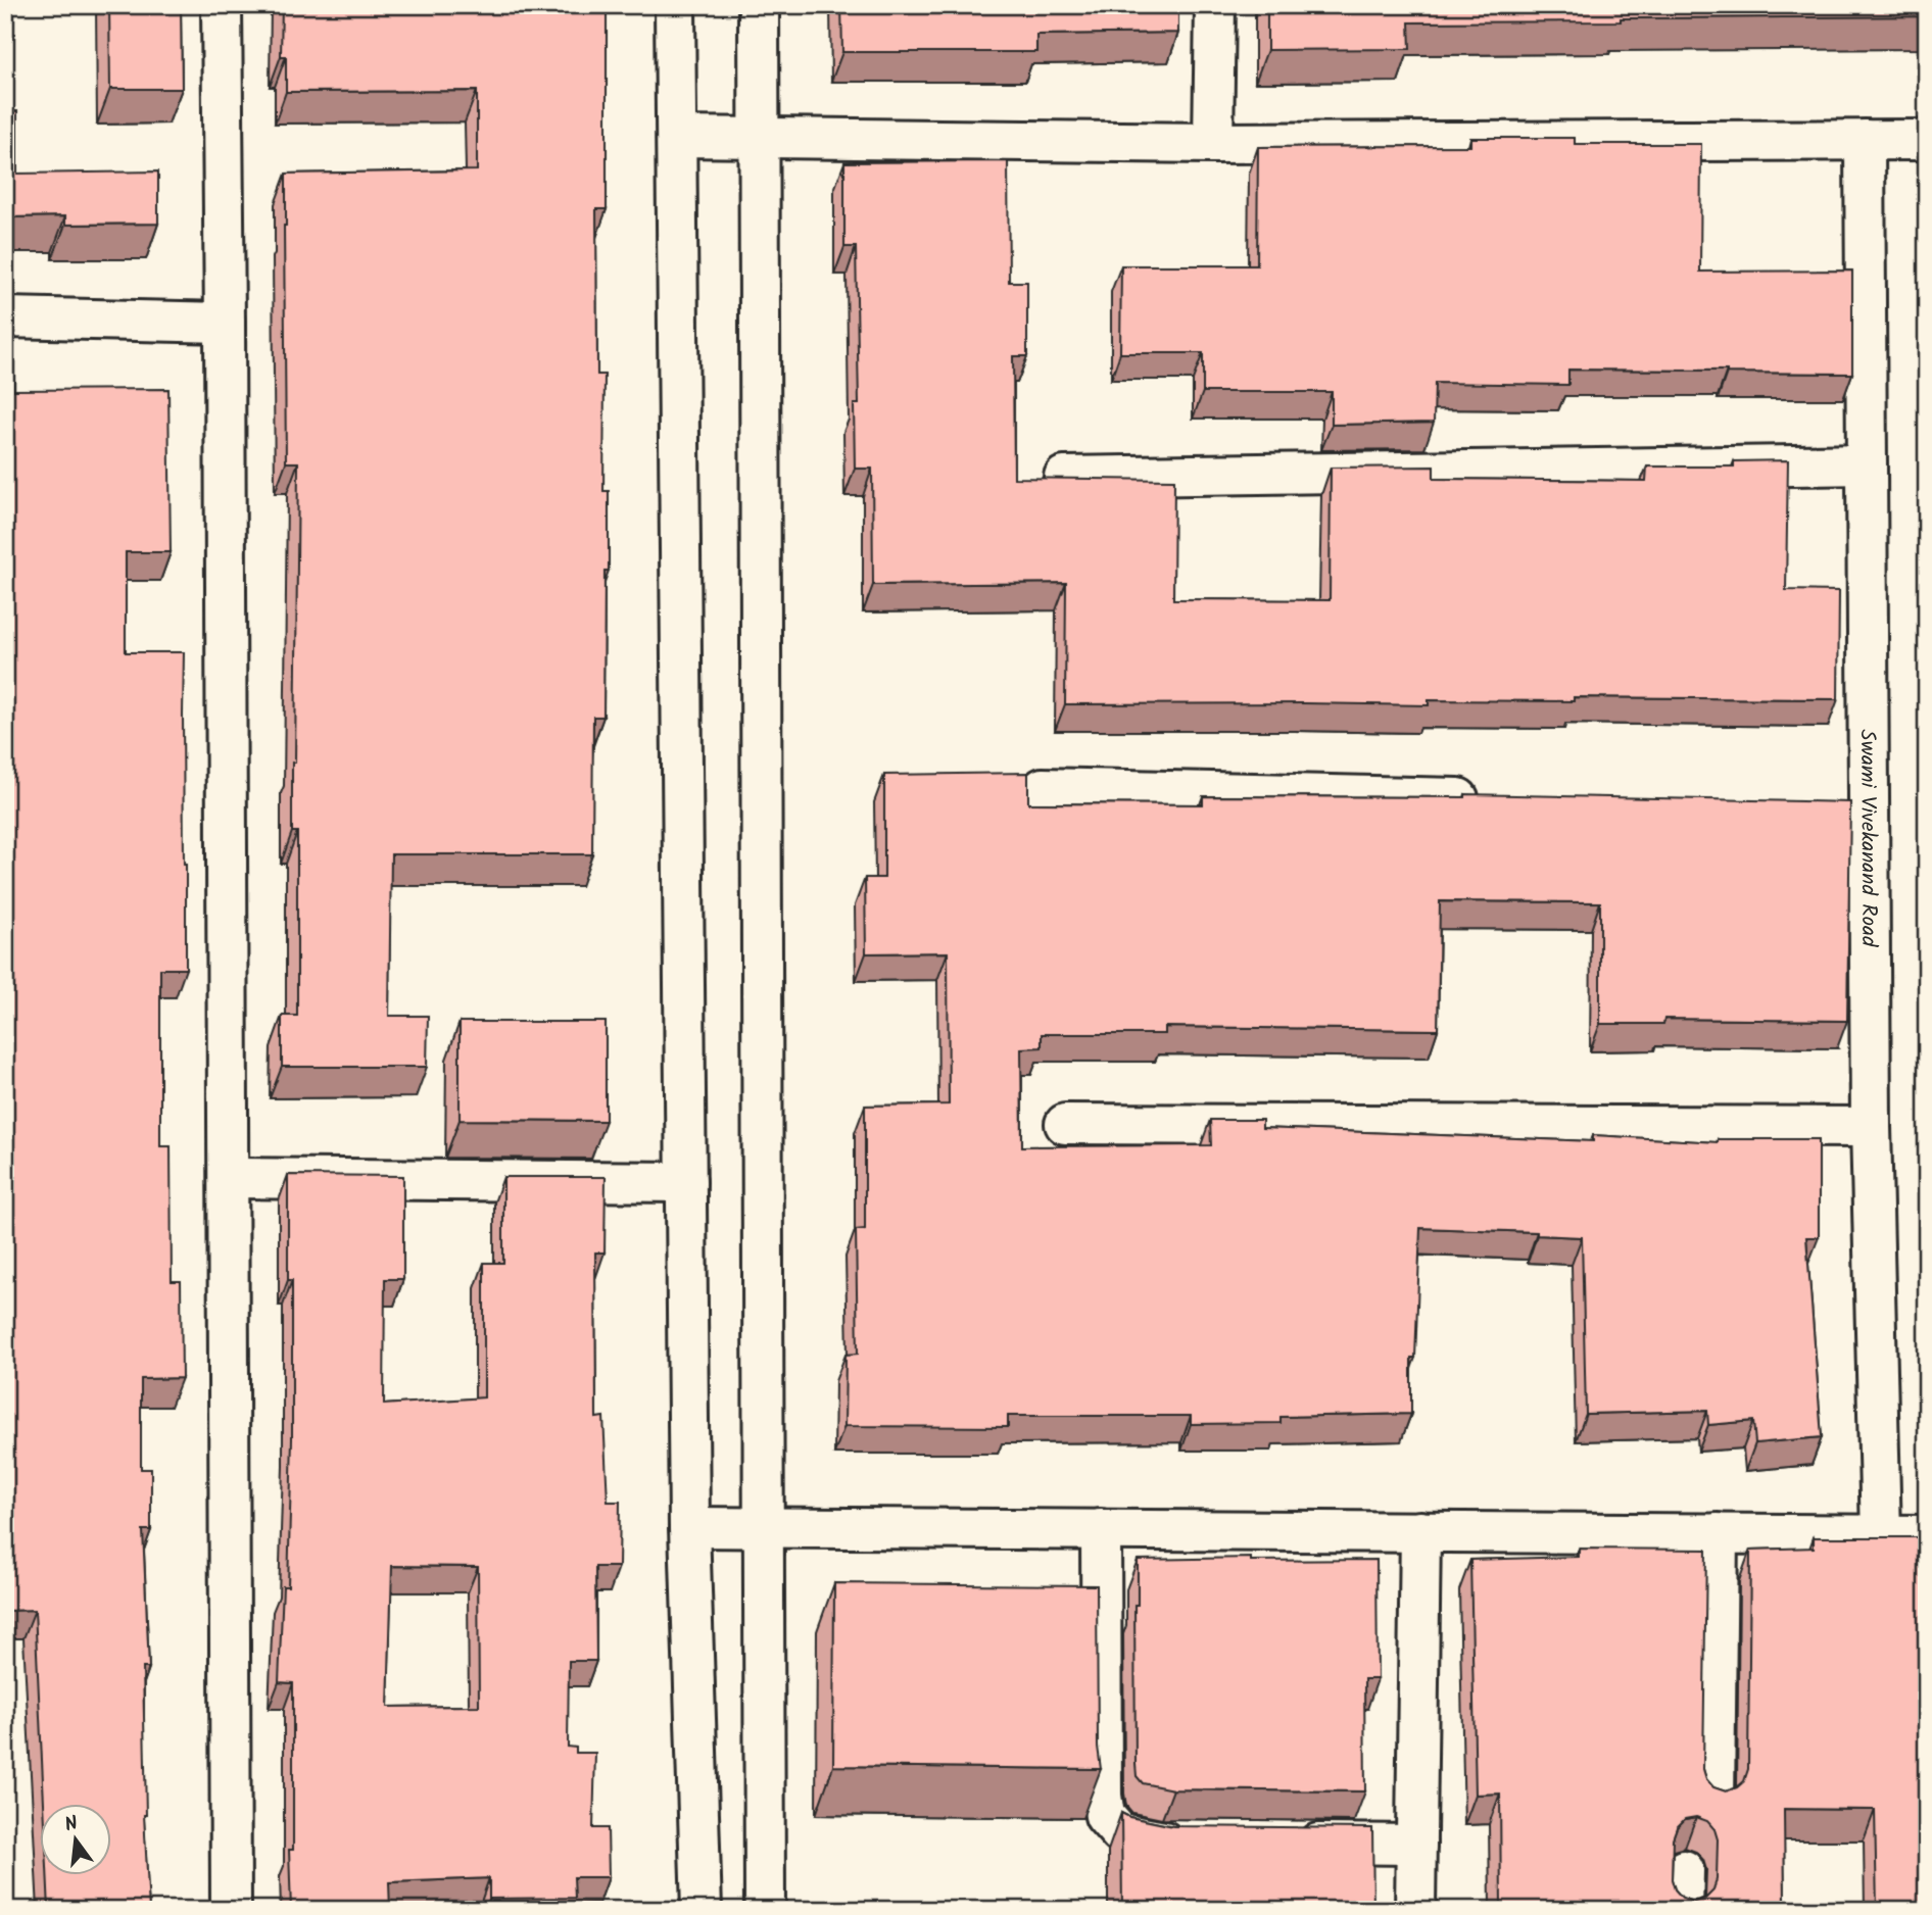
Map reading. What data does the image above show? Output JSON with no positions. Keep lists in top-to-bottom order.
{
  "streets": {
    "street": ["Swami Vivekanand Road"]
  },
  "north": "top"
}
